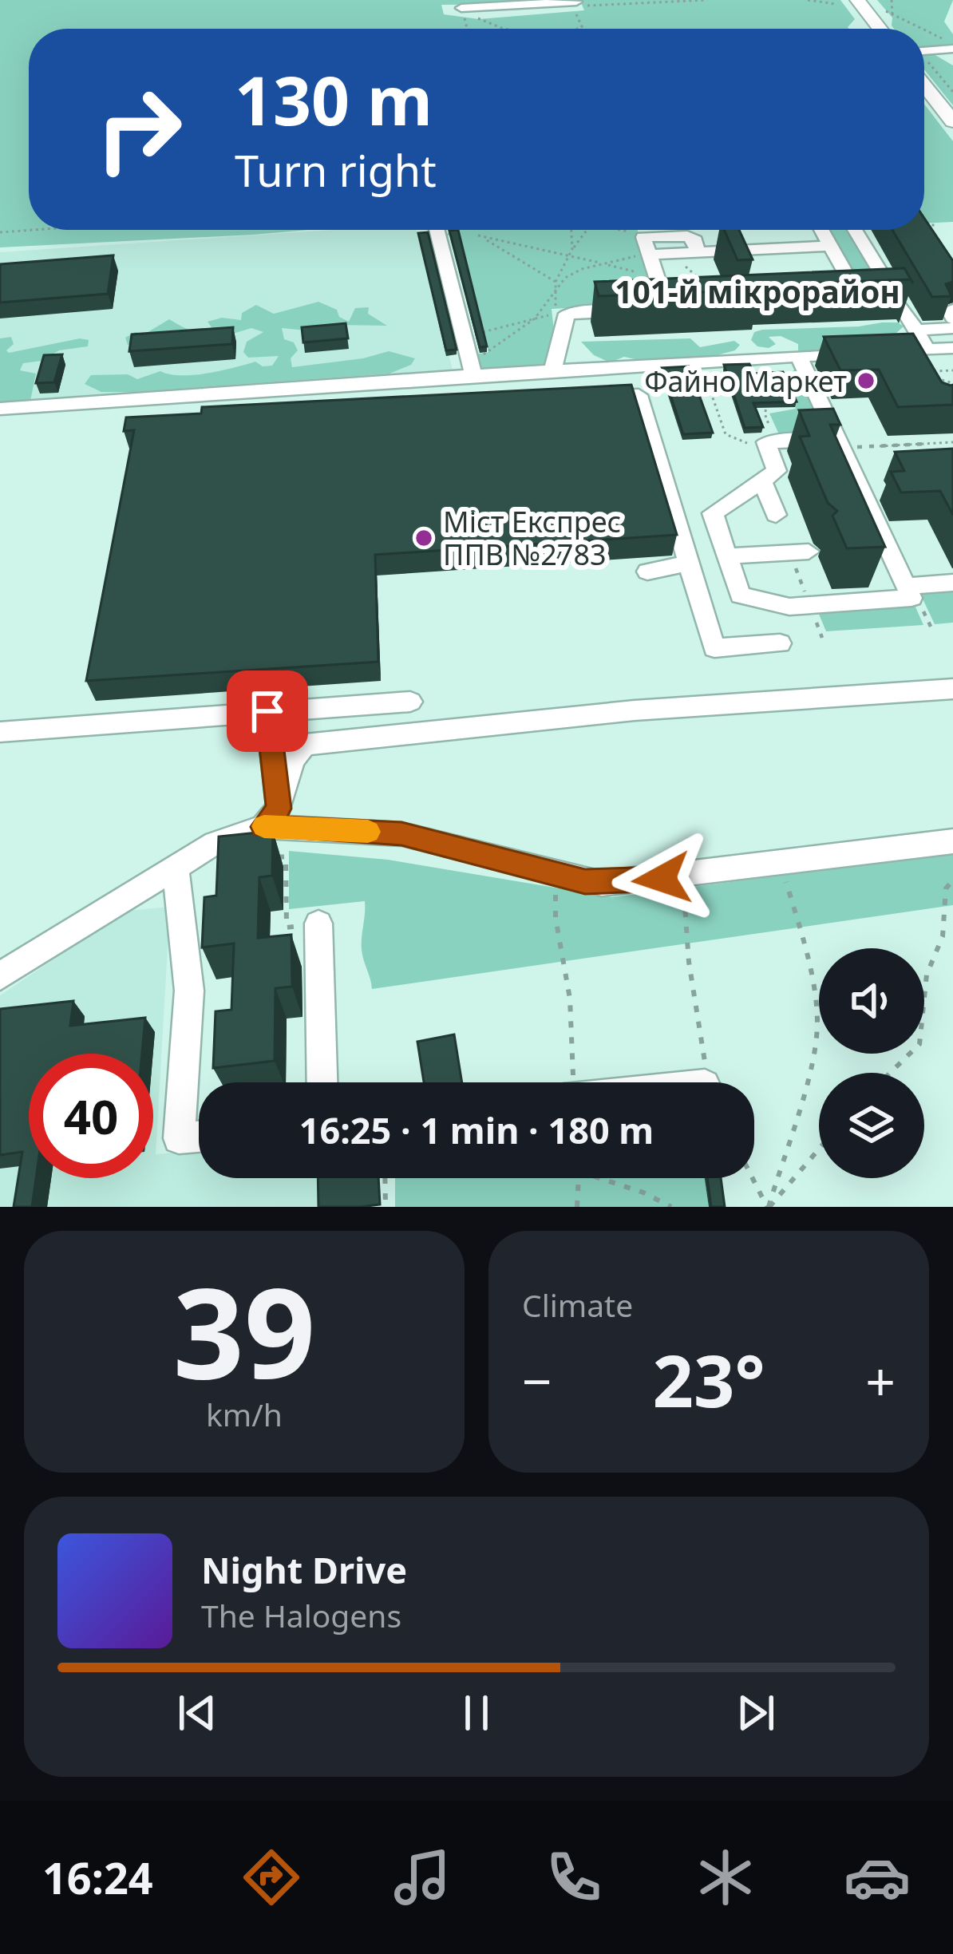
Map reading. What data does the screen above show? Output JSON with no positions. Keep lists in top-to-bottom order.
{
  "districts": ["101-й мікрорайон"],
  "places": ["Файно Маркет", "Міст Експрес ППВ №2783"],
  "page": {
    "turn": ["130 m", "Turn right"],
    "limit": "40",
    "trip": "16:25 · 1 min · 180 m",
    "tile": [
      ["39", "km/h"],
      "Climate"
    ],
    "heat": ["−", "23°", "+"],
    "song": ["Night Drive", "The Halogens"],
    "tabs": "16:24"
  }
}
